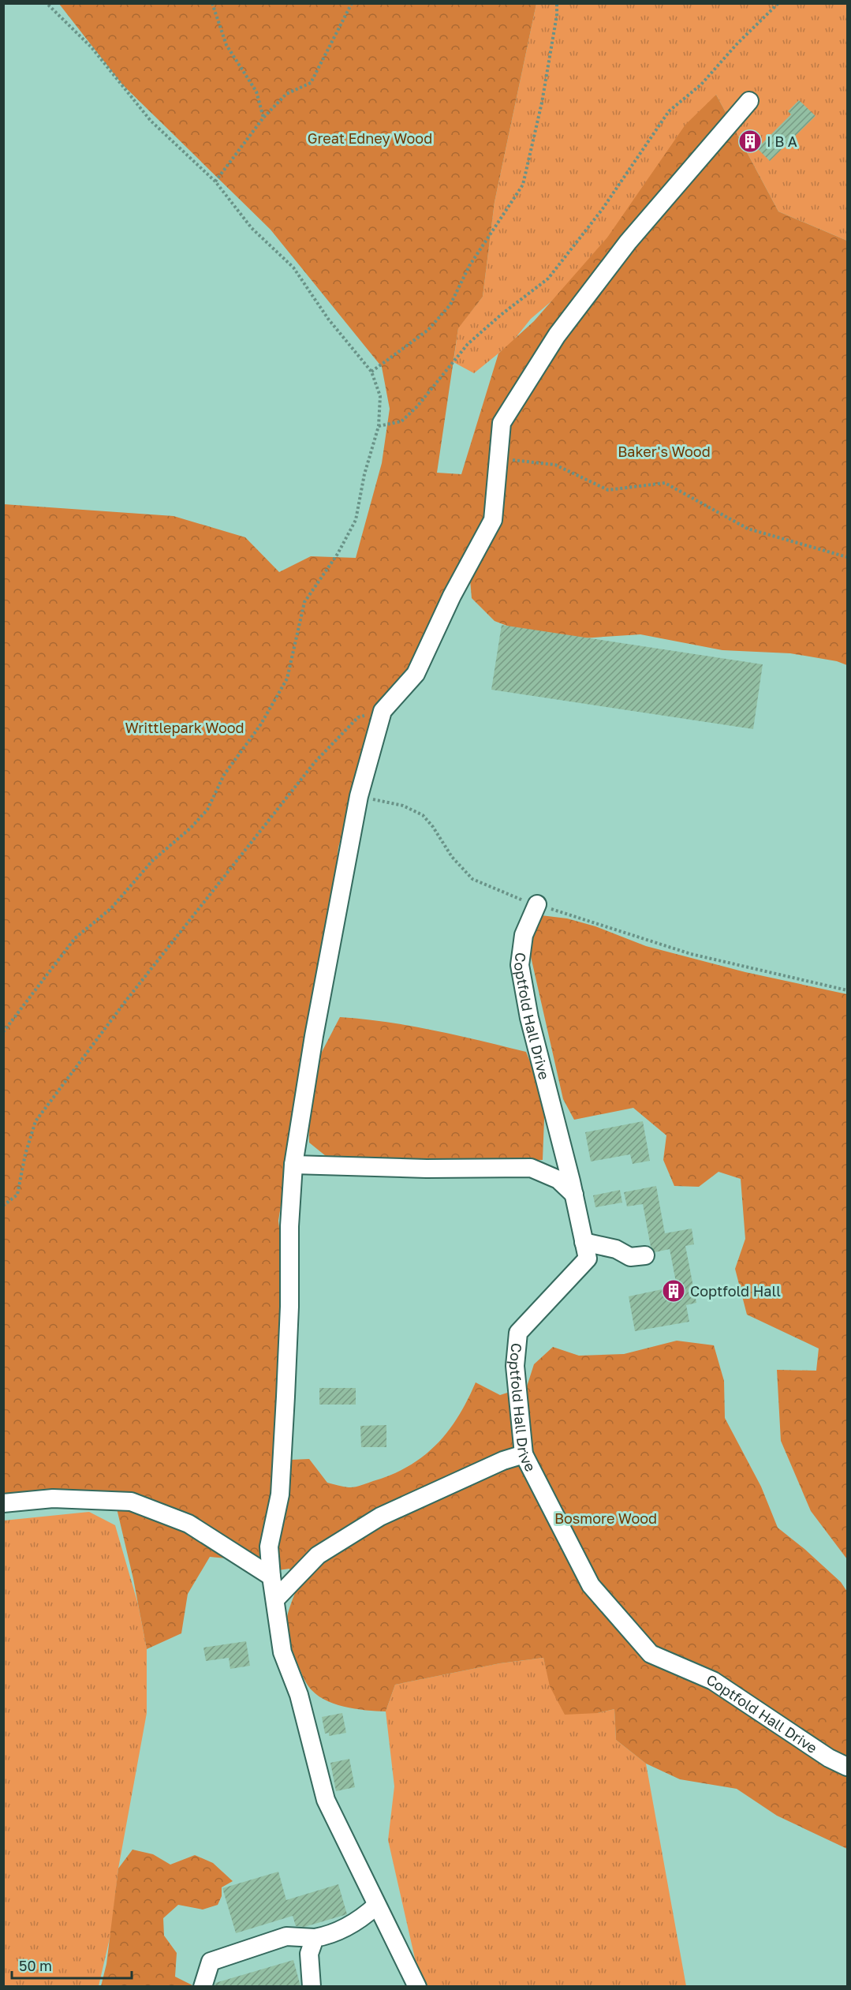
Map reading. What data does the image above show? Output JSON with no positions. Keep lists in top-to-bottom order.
{
  "streets": {
    "lane": ["Coptfold Hall Drive"]
  },
  "parks": [
    "Great Edney Wood",
    "Baker's Wood",
    "Writtlepark Wood",
    "Bosmore Wood"
  ],
  "places": {
    "building": ["I B A", "Coptfold Hall"]
  },
  "scale_bar": "50 m"
}
